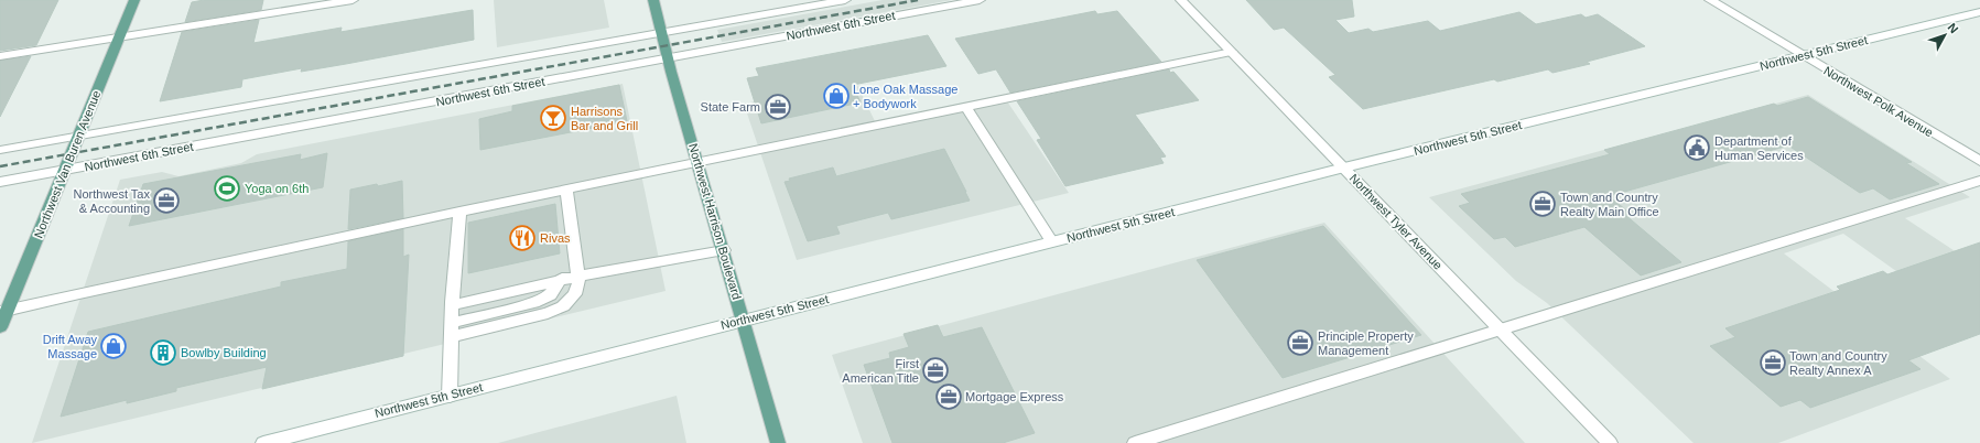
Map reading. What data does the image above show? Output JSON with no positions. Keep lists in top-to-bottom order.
{
  "streets": {
    "main road": ["Northwest Van Buren Avenue", "Northwest Harrison Boulevard"],
    "street": [
      "Northwest 6th Street",
      "Northwest 5th Street",
      "Northwest Polk Avenue",
      "Northwest Tyler Avenue"
    ]
  },
  "crossings": [
    ["Northwest 6th Street", "Northwest Van Buren Avenue"],
    ["Northwest 6th Street", "Northwest Harrison Boulevard"],
    ["Northwest 5th Street", "Northwest Polk Avenue"],
    ["Northwest 5th Street", "Northwest Harrison Boulevard"],
    ["Northwest 5th Street", "Northwest Tyler Avenue"]
  ],
  "places": {
    "shop": ["Lone Oak Massage + Bodywork", "Drift Away Massage"],
    "office": [
      "State Farm",
      "Northwest Tax & Accounting",
      "Town and Country Realty Main Office",
      "Principle Property Management",
      "Town and Country Realty Annex A",
      "First American Title",
      "Mortgage Express"
    ],
    "bar": ["Harrisons Bar and Grill"],
    "public building": ["Department of Human Services"],
    "sports": ["Yoga on 6th"],
    "restaurant": ["Rivas"],
    "building": ["Bowlby Building"]
  },
  "north": "top right"
}
